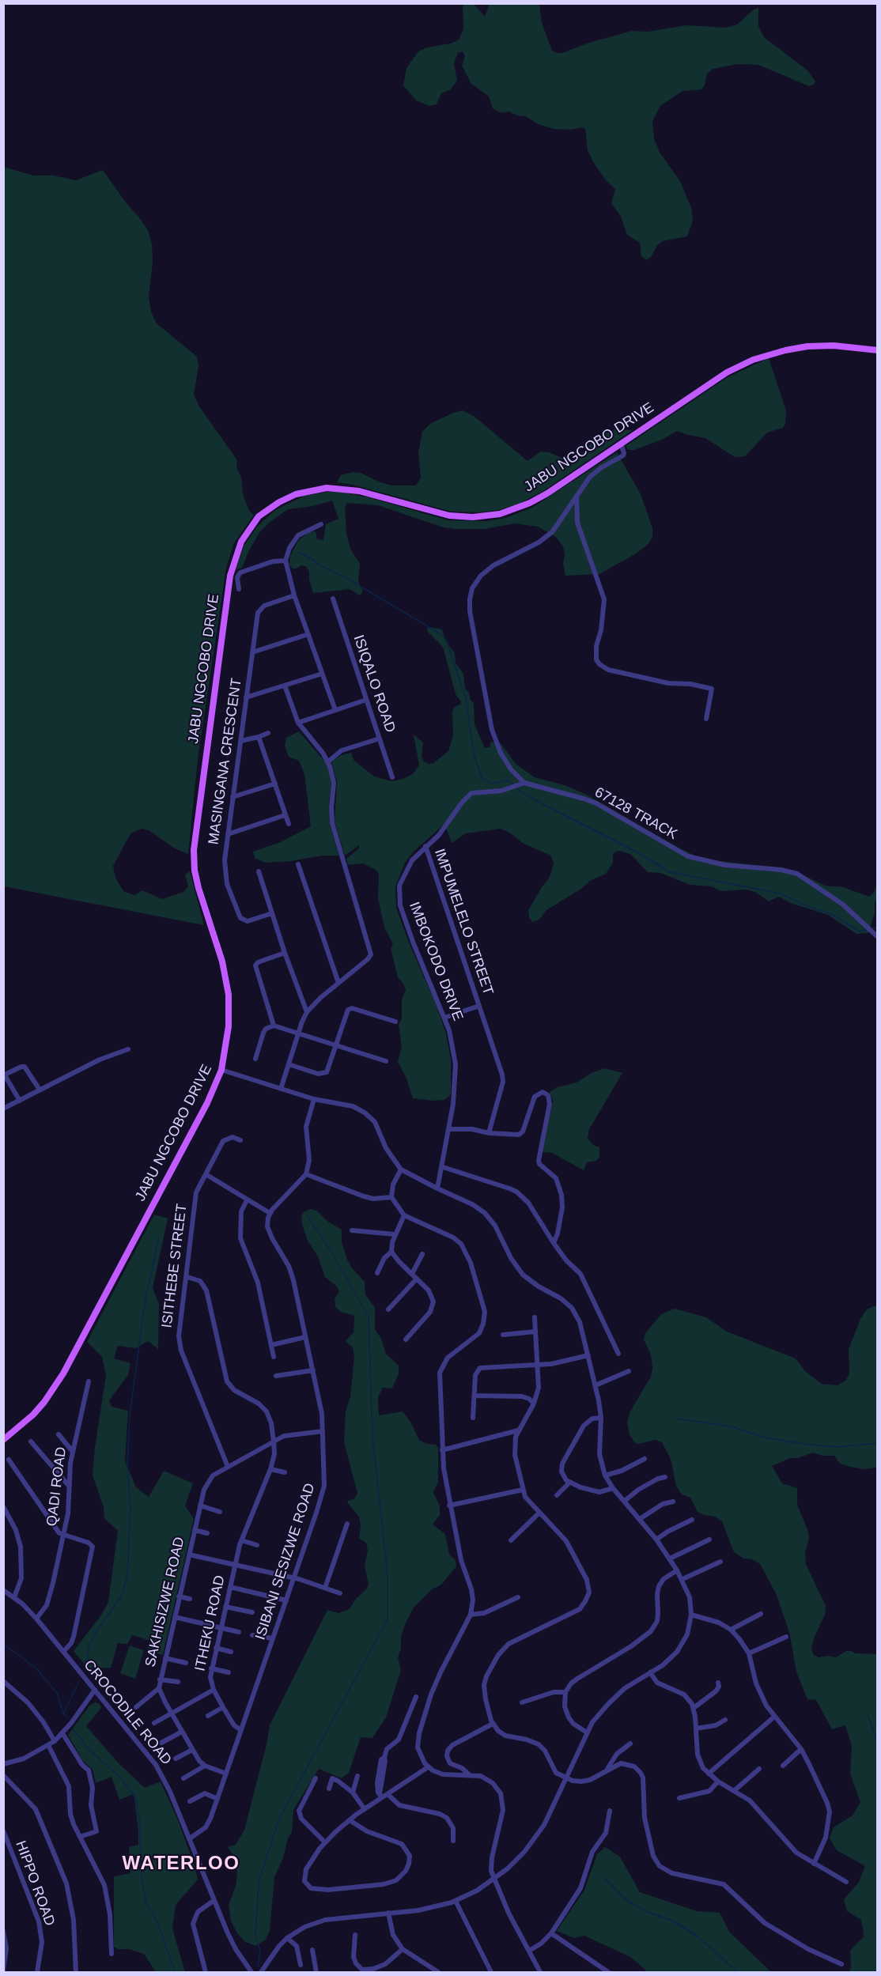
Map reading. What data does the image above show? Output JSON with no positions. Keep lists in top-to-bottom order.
{
  "streets": {
    "main road": ["JABU NGCOBO DRIVE"],
    "street": [
      "ISIQALO ROAD",
      "MASINGANA CRESCENT",
      "67128 TRACK",
      "IMPUMELELO STREET",
      "IMBOKODO DRIVE",
      "ISITHEBE STREET",
      "QADI ROAD",
      "ISIBANI SESIZWE ROAD",
      "SAKHISIZWE ROAD",
      "ITHEKU ROAD",
      "CROCODILE ROAD",
      "HIPPO ROAD"
    ]
  },
  "crossings": [
    ["67128 TRACK", "IMBOKODO DRIVE"],
    ["IMPUMELELO STREET", "IMBOKODO DRIVE"],
    ["ISITHEBE STREET", "SAKHISIZWE ROAD"],
    ["ISITHEBE STREET", "ITHEKU ROAD"],
    ["QADI ROAD", "CROCODILE ROAD"],
    ["ISIBANI SESIZWE ROAD", "SAKHISIZWE ROAD"],
    ["ISIBANI SESIZWE ROAD", "ITHEKU ROAD"],
    ["ISIBANI SESIZWE ROAD", "CROCODILE ROAD"],
    ["SAKHISIZWE ROAD", "ITHEKU ROAD"]
  ],
  "districts": ["WATERLOO"]
}
